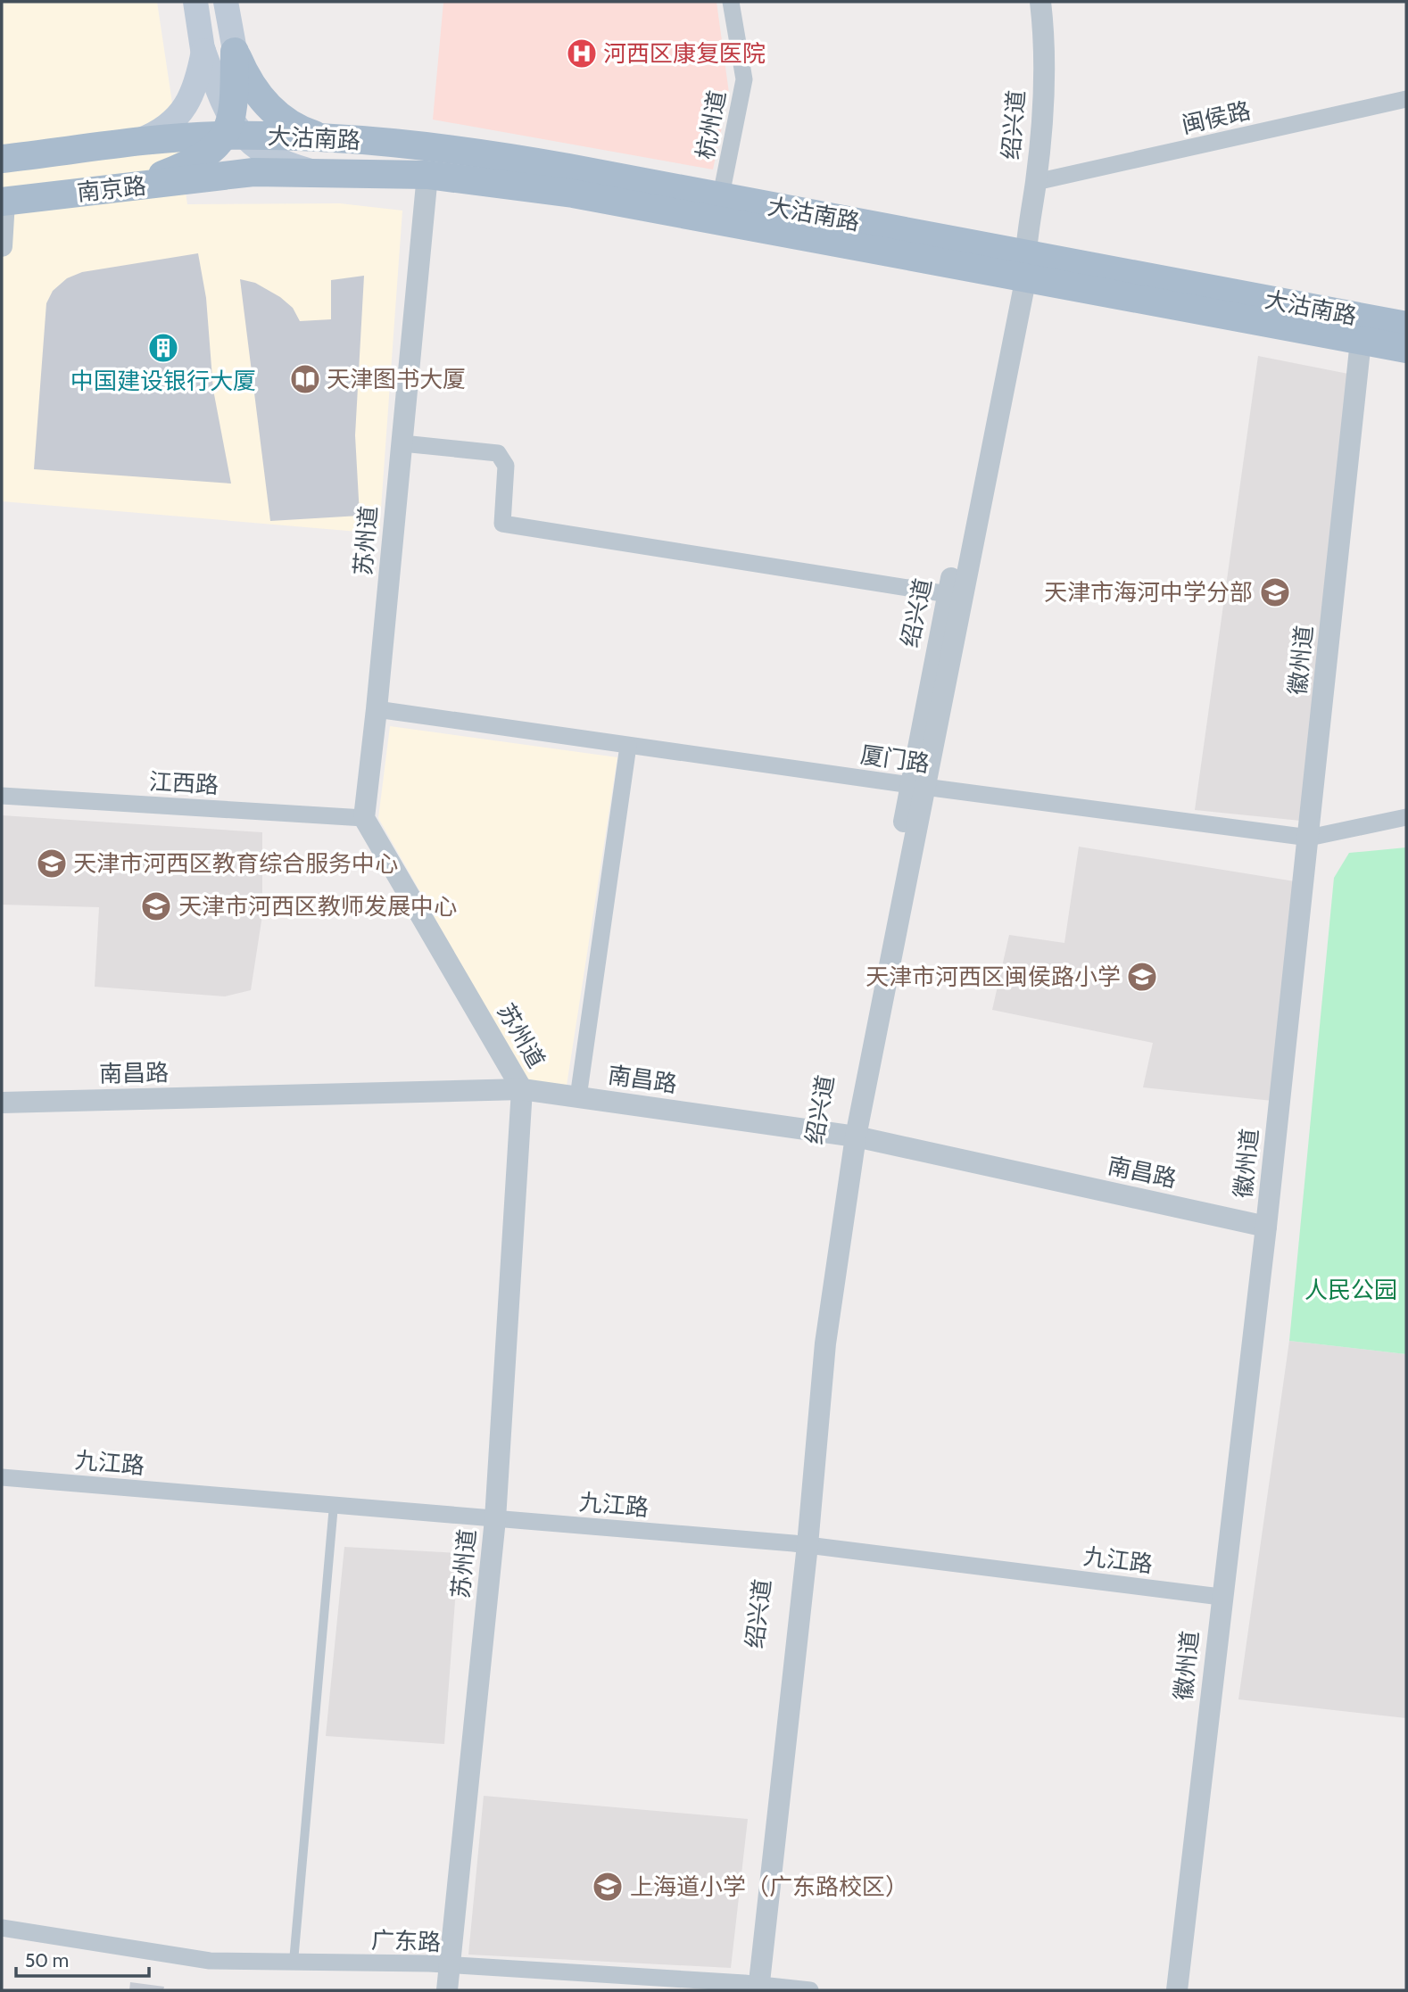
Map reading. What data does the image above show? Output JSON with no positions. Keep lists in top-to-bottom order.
{
  "streets": {
    "main road": ["大沽南路", "南京路"],
    "street": [
      "闽侯路",
      "杭州道",
      "绍兴道",
      "苏州道",
      "徽州道",
      "厦门路",
      "江西路",
      "南昌路",
      "九江路",
      "广东路"
    ]
  },
  "crossings": [
    ["闽侯路", "绍兴道"],
    ["杭州道", "大沽南路"],
    ["绍兴道", "大沽南路"],
    ["绍兴道", "厦门路"],
    ["绍兴道", "南昌路"],
    ["绍兴道", "九江路"],
    ["绍兴道", "广东路"],
    ["大沽南路", "南京路"],
    ["大沽南路", "苏州道"],
    ["大沽南路", "徽州道"],
    ["苏州道", "厦门路"],
    ["苏州道", "江西路"],
    ["苏州道", "南昌路"],
    ["苏州道", "九江路"],
    ["苏州道", "广东路"],
    ["徽州道", "厦门路"],
    ["徽州道", "南昌路"],
    ["徽州道", "九江路"]
  ],
  "parks": ["人民公园"],
  "places": {
    "hospital": ["河西区康复医院"],
    "building": ["中国建设银行大厦"],
    "library": ["天津图书大厦"],
    "school or university": [
      "天津市海河中学分部",
      "天津市河西区教育综合服务中心",
      "天津市河西区教师发展中心",
      "天津市河西区闽侯路小学",
      "上海道小学（广东路校区）"
    ]
  },
  "scale_bar": "50 m"
}
